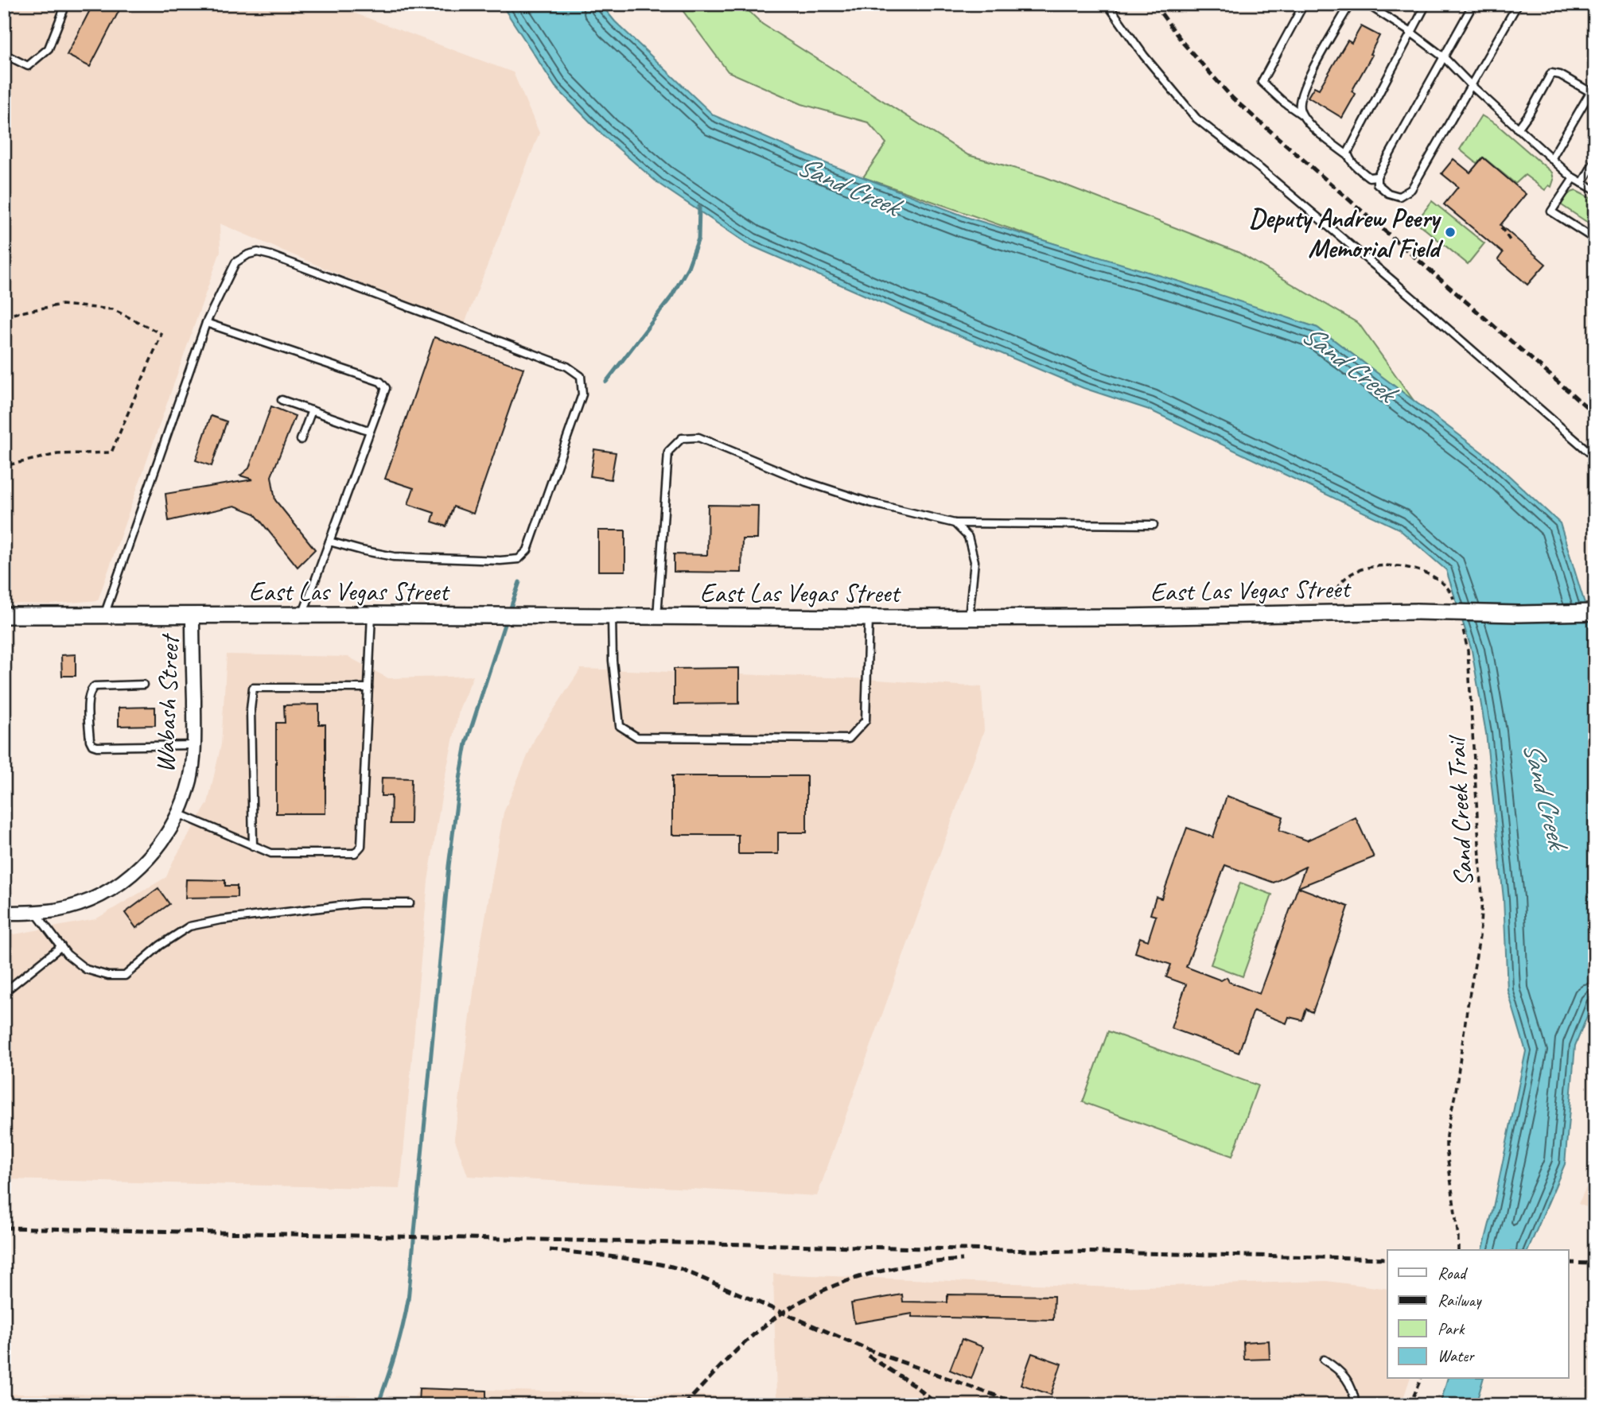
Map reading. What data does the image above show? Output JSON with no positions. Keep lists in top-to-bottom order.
{
  "streets": {
    "street": ["East Las Vegas Street", "Wabash Street"],
    "path": ["Sand Creek Trail"]
  },
  "crossings": [
    ["East Las Vegas Street", "Wabash Street"]
  ],
  "water": ["Sand Creek"],
  "places": ["Deputy Andrew Peery Memorial Field"],
  "legend": [
    "Road",
    "Railway",
    "Park",
    "Water"
  ]
}
